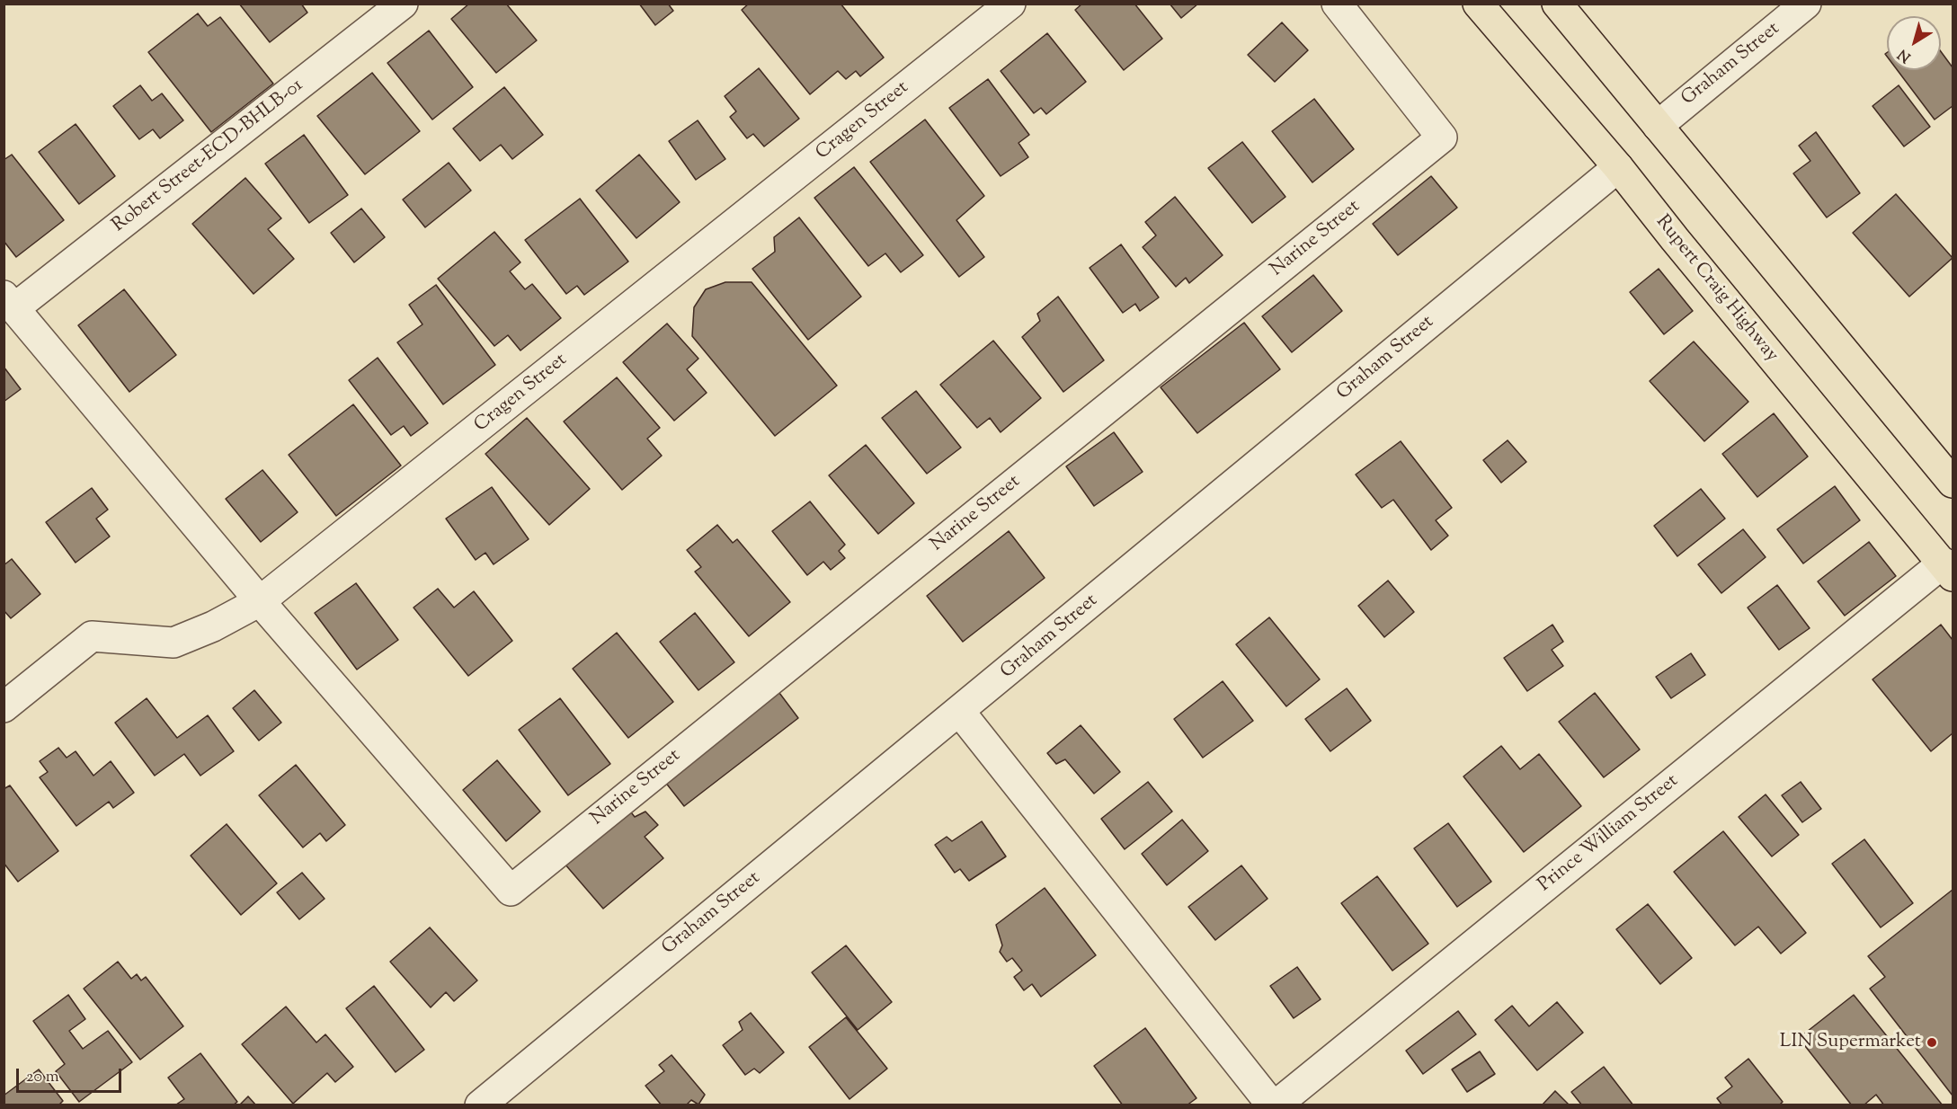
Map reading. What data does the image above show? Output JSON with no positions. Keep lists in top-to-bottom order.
{
  "streets": {
    "main road": ["Rupert Craig Highway"],
    "street": [
      "Graham Street",
      "Cragen Street",
      "Robert Street-ECD-BHLB-01",
      "Narine Street",
      "Prince William Street"
    ]
  },
  "crossings": [
    ["Graham Street", "Rupert Craig Highway"],
    ["Cragen Street", "Narine Street"],
    ["Rupert Craig Highway", "Prince William Street"]
  ],
  "places": ["LIN Supermarket"],
  "scale_bar": "20 m",
  "north": "bottom left"
}
